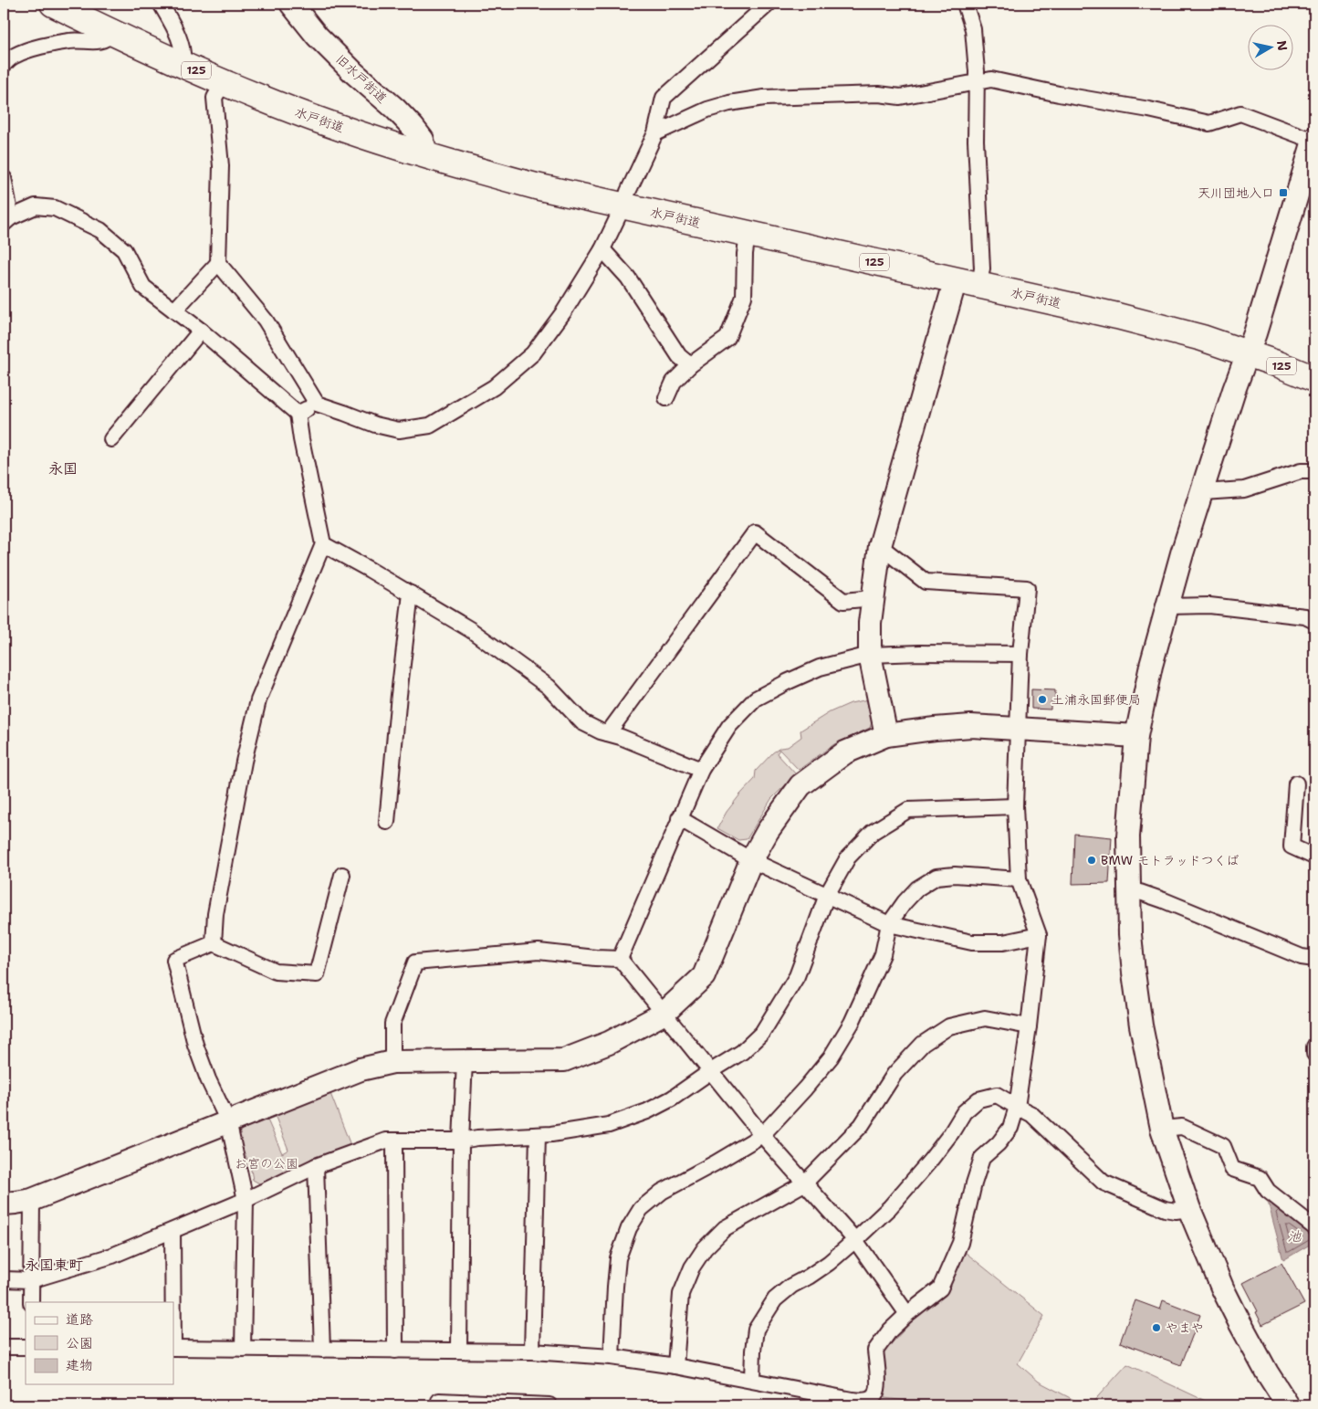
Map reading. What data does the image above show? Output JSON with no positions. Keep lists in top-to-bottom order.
{
  "streets": {
    "highway": ["125", "水戸街道"],
    "street": ["旧水戸街道"]
  },
  "crossings": [
    ["旧水戸街道", "水戸街道"]
  ],
  "districts": ["永国", "永国東町"],
  "water": ["池"],
  "parks": ["お宮の公園"],
  "places": {
    "transit": ["天川団地入口"],
    "other": ["土浦永国郵便局", "BMW モトラッドつくば", "やまや"]
  },
  "legend": ["道路", "公園", "建物"],
  "north": "right"
}
